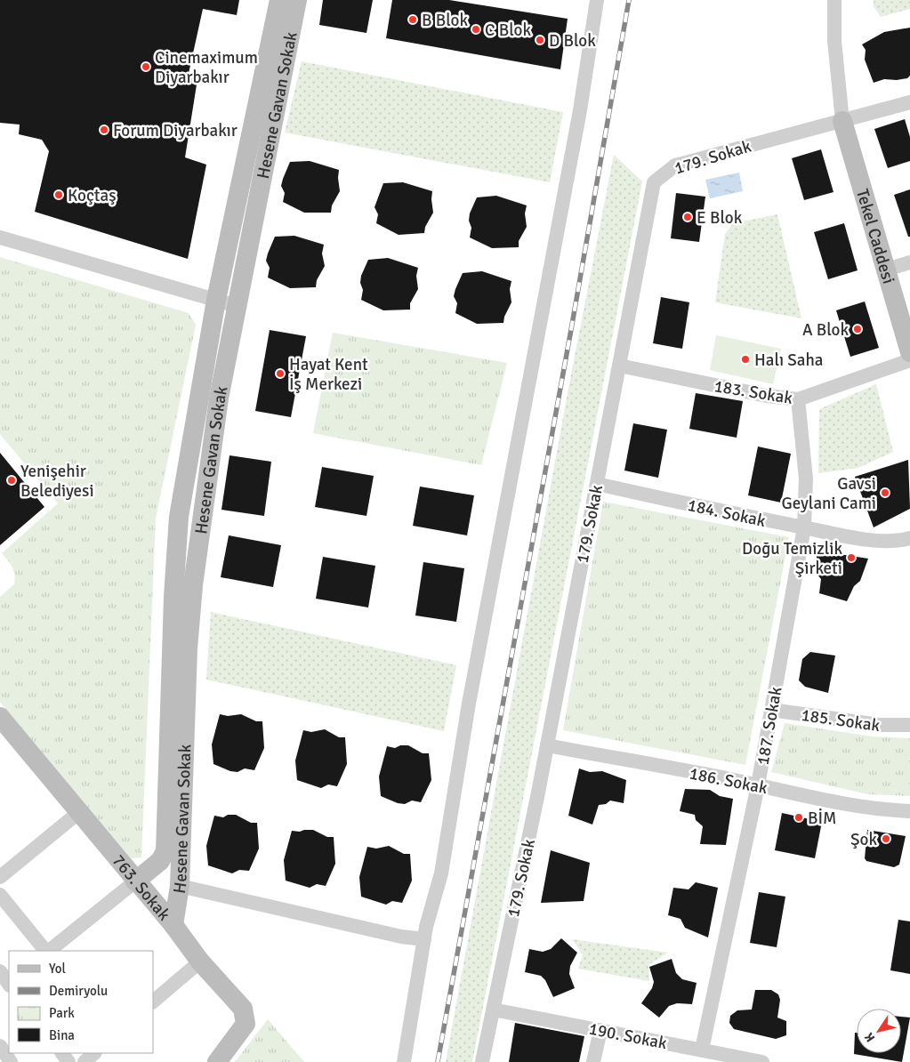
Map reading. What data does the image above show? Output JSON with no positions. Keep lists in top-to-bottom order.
{
  "streets": {
    "street": [
      "Hesene Gavan Sokak",
      "179. Sokak",
      "Tekel Caddesi",
      "183. Sokak",
      "184. Sokak",
      "185. Sokak",
      "187. Sokak",
      "186. Sokak",
      "763. Sokak",
      "190. Sokak"
    ]
  },
  "crossings": [
    ["Hesene Gavan Sokak", "763. Sokak"],
    ["179. Sokak", "Tekel Caddesi"],
    ["179. Sokak", "183. Sokak"],
    ["179. Sokak", "184. Sokak"],
    ["179. Sokak", "186. Sokak"],
    ["179. Sokak", "190. Sokak"],
    ["183. Sokak", "187. Sokak"],
    ["184. Sokak", "187. Sokak"],
    ["185. Sokak", "187. Sokak"],
    ["187. Sokak", "186. Sokak"],
    ["187. Sokak", "190. Sokak"]
  ],
  "places": [
    "B Blok",
    "C Blok",
    "D Blok",
    "Cinemaximum Diyarbakır",
    "Forum Diyarbakır",
    "Koçtaş",
    "E Blok",
    "A Blok",
    "Halı Saha",
    "Hayat Kent İş Merkezi",
    "Yenişehir Belediyesi",
    "Gavsi Geylani Cami",
    "Doğu Temizlik Şirketi",
    "BİM",
    "Şok"
  ],
  "legend": [
    "Yol",
    "Demiryolu",
    "Park",
    "Bina"
  ],
  "north": "bottom left"
}
